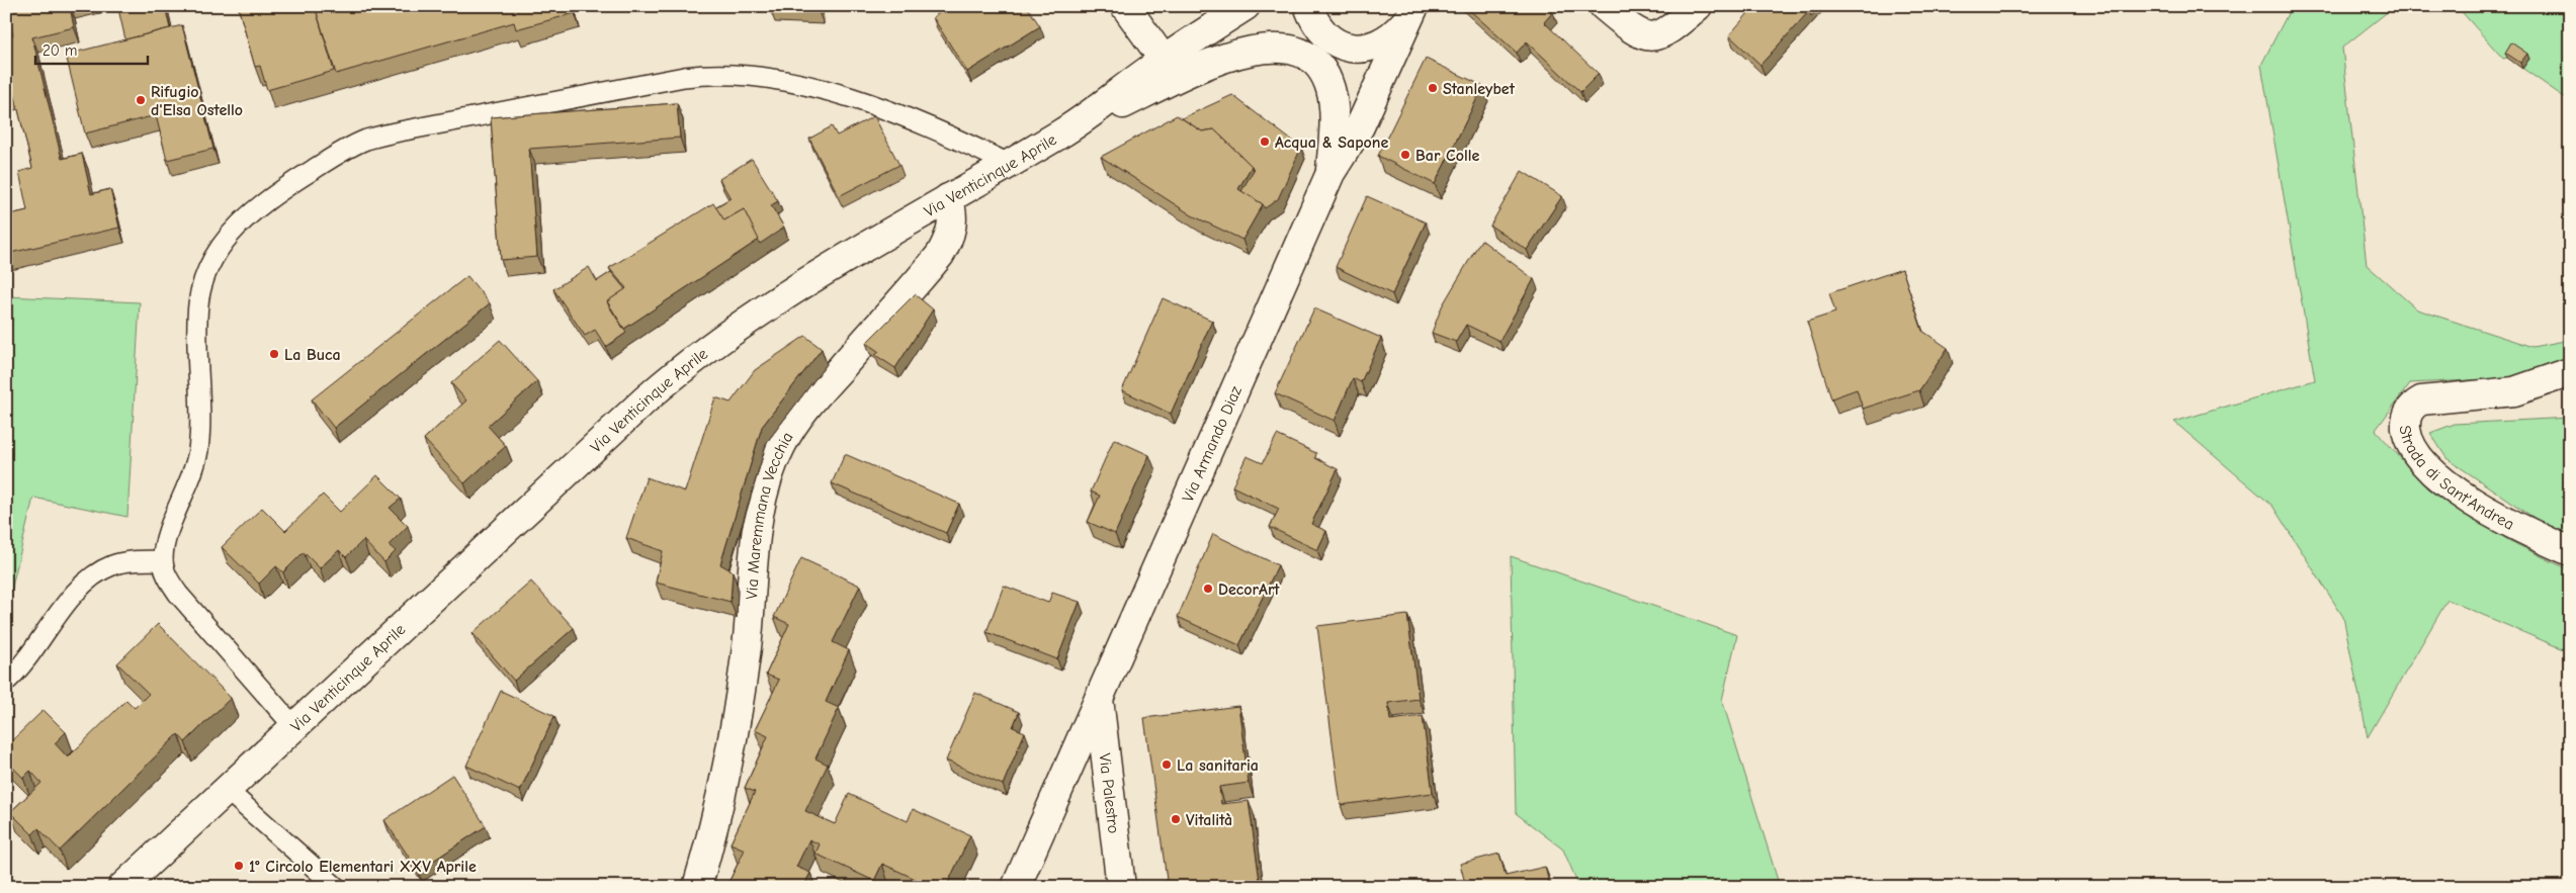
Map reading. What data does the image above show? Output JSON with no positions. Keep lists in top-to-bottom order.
{
  "streets": {
    "main road": [
      "Via Venticinque Aprile",
      "Via Armando Diaz",
      "Strada di Sant'Andrea",
      "Via Maremmana Vecchia",
      "Via Palestro"
    ]
  },
  "crossings": [
    ["Via Venticinque Aprile", "Via Maremmana Vecchia"],
    ["Via Armando Diaz", "Via Palestro"]
  ],
  "places": [
    "Stanleybet",
    "Rifugio d'Elsa Ostello",
    "Acqua & Sapone",
    "Bar Colle",
    "La Buca",
    "DecorArt",
    "La sanitaria",
    "Vitalità",
    "1° Circolo Elementari XXV Aprile"
  ],
  "scale_bar": "20 m"
}
